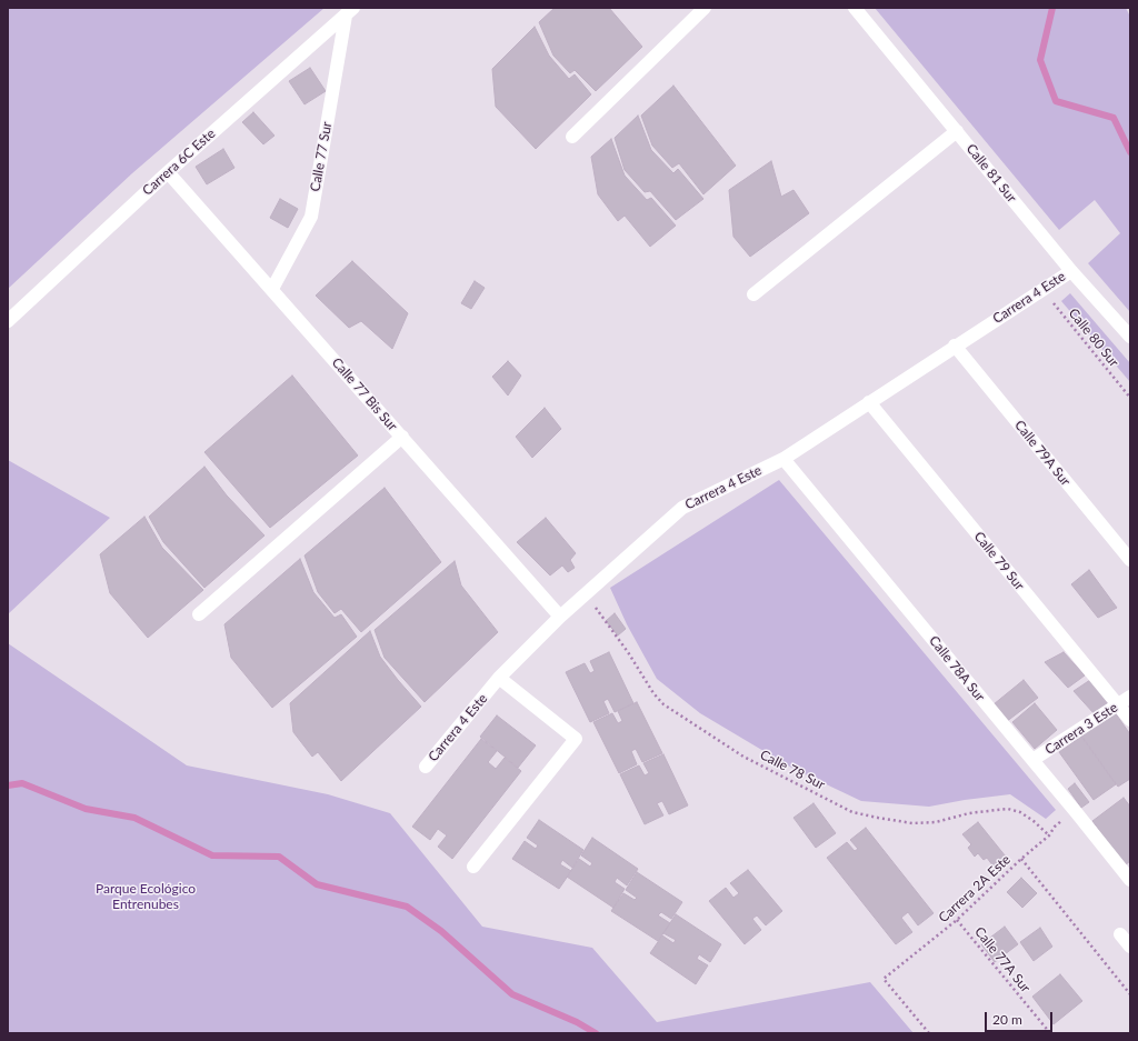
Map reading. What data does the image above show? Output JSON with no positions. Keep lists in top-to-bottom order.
{
  "streets": {
    "street": [
      "Calle 77 Sur",
      "Carrera 6C Este",
      "Calle 81 Sur",
      "Carrera 4 Este",
      "Calle 77 Bis Sur",
      "Calle 79A Sur",
      "Calle 79 Sur",
      "Calle 78A Sur",
      "Carrera 3 Este"
    ],
    "path": [
      "Calle 80 Sur",
      "Calle 78 Sur",
      "Carrera 2A Este",
      "Calle 77A Sur"
    ]
  },
  "crossings": [
    ["Calle 77 Sur", "Carrera 6C Este"],
    ["Calle 77 Sur", "Calle 77 Bis Sur"],
    ["Carrera 6C Este", "Calle 77 Bis Sur"],
    ["Calle 81 Sur", "Carrera 4 Este"],
    ["Carrera 4 Este", "Calle 80 Sur"],
    ["Carrera 4 Este", "Calle 77 Bis Sur"],
    ["Carrera 4 Este", "Calle 79A Sur"],
    ["Carrera 4 Este", "Calle 79 Sur"],
    ["Carrera 4 Este", "Calle 78A Sur"],
    ["Carrera 4 Este", "Calle 78 Sur"],
    ["Calle 79 Sur", "Carrera 3 Este"],
    ["Calle 78A Sur", "Carrera 3 Este"],
    ["Calle 78A Sur", "Carrera 2A Este"],
    ["Calle 78 Sur", "Carrera 2A Este"],
    ["Carrera 2A Este", "Calle 77A Sur"]
  ],
  "parks": ["Parque Ecológico Entrenubes"],
  "scale_bar": "20 m"
}
